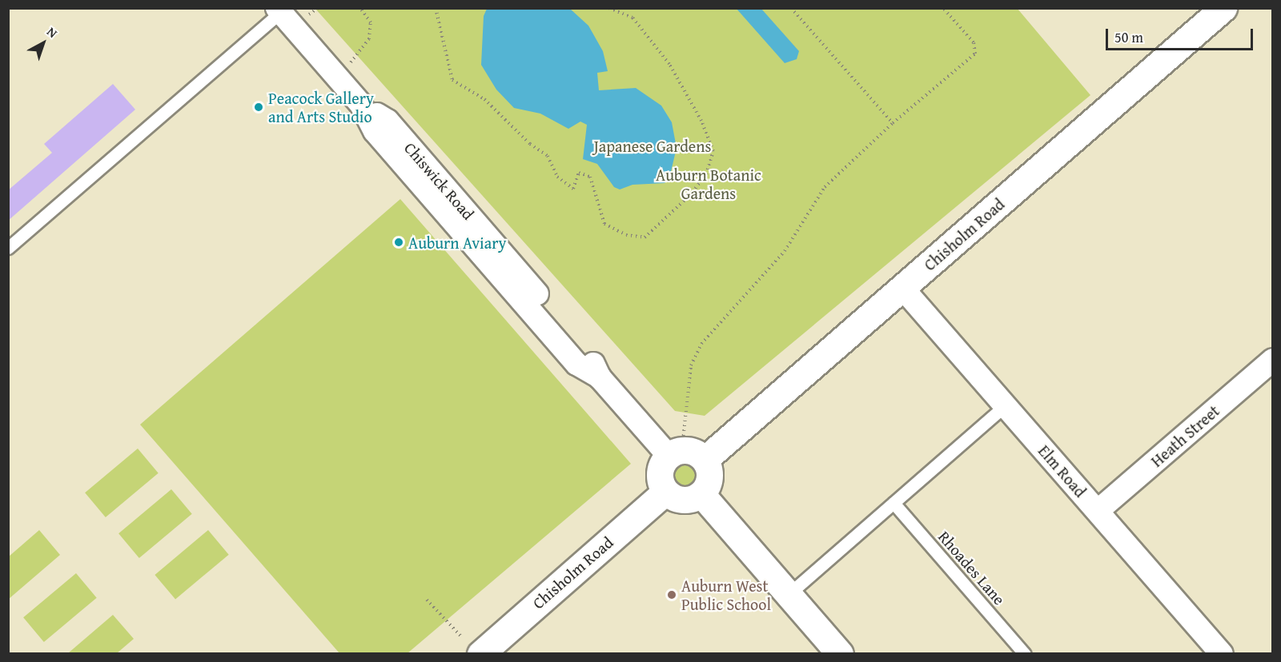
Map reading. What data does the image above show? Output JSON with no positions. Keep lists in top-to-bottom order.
{
  "streets": {
    "main road": ["Chisholm Road"],
    "street": ["Chiswick Road", "Heath Street", "Elm Road"],
    "lane": ["Rhoades Lane"]
  },
  "crossings": [
    ["Chiswick Road", "Chisholm Road"],
    ["Chisholm Road", "Elm Road"],
    ["Heath Street", "Elm Road"]
  ],
  "parks": ["Japanese Gardens", "Auburn Botanic Gardens"],
  "places": ["Peacock Gallery and Arts Studio", "Auburn Aviary", "Auburn West Public School"],
  "scale_bar": "50 m",
  "north": "top right"
}
